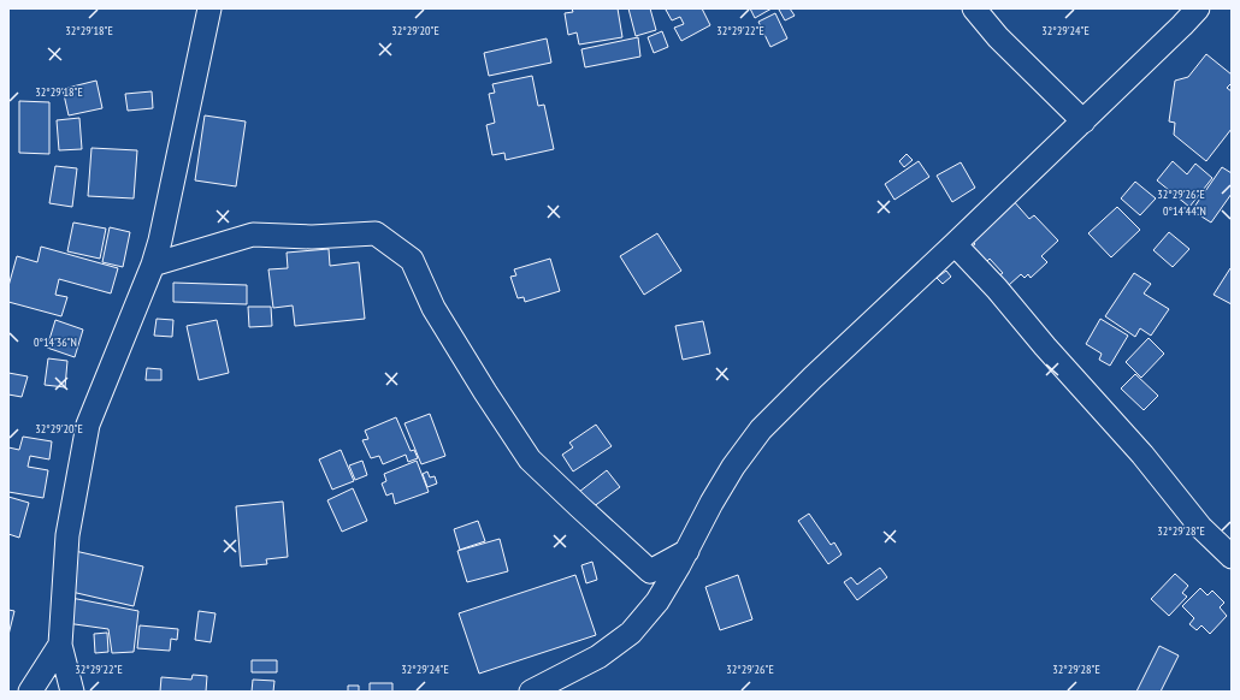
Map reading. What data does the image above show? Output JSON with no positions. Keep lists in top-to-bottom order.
{
  "coordinates": [
    "32°29'18\"E",
    "32°29'20\"E",
    "32°29'22\"E",
    "32°29'24\"E",
    "32°29'26\"E",
    "0°14'44\"N",
    "0°14'36\"N",
    "32°29'28\"E"
  ]
}
